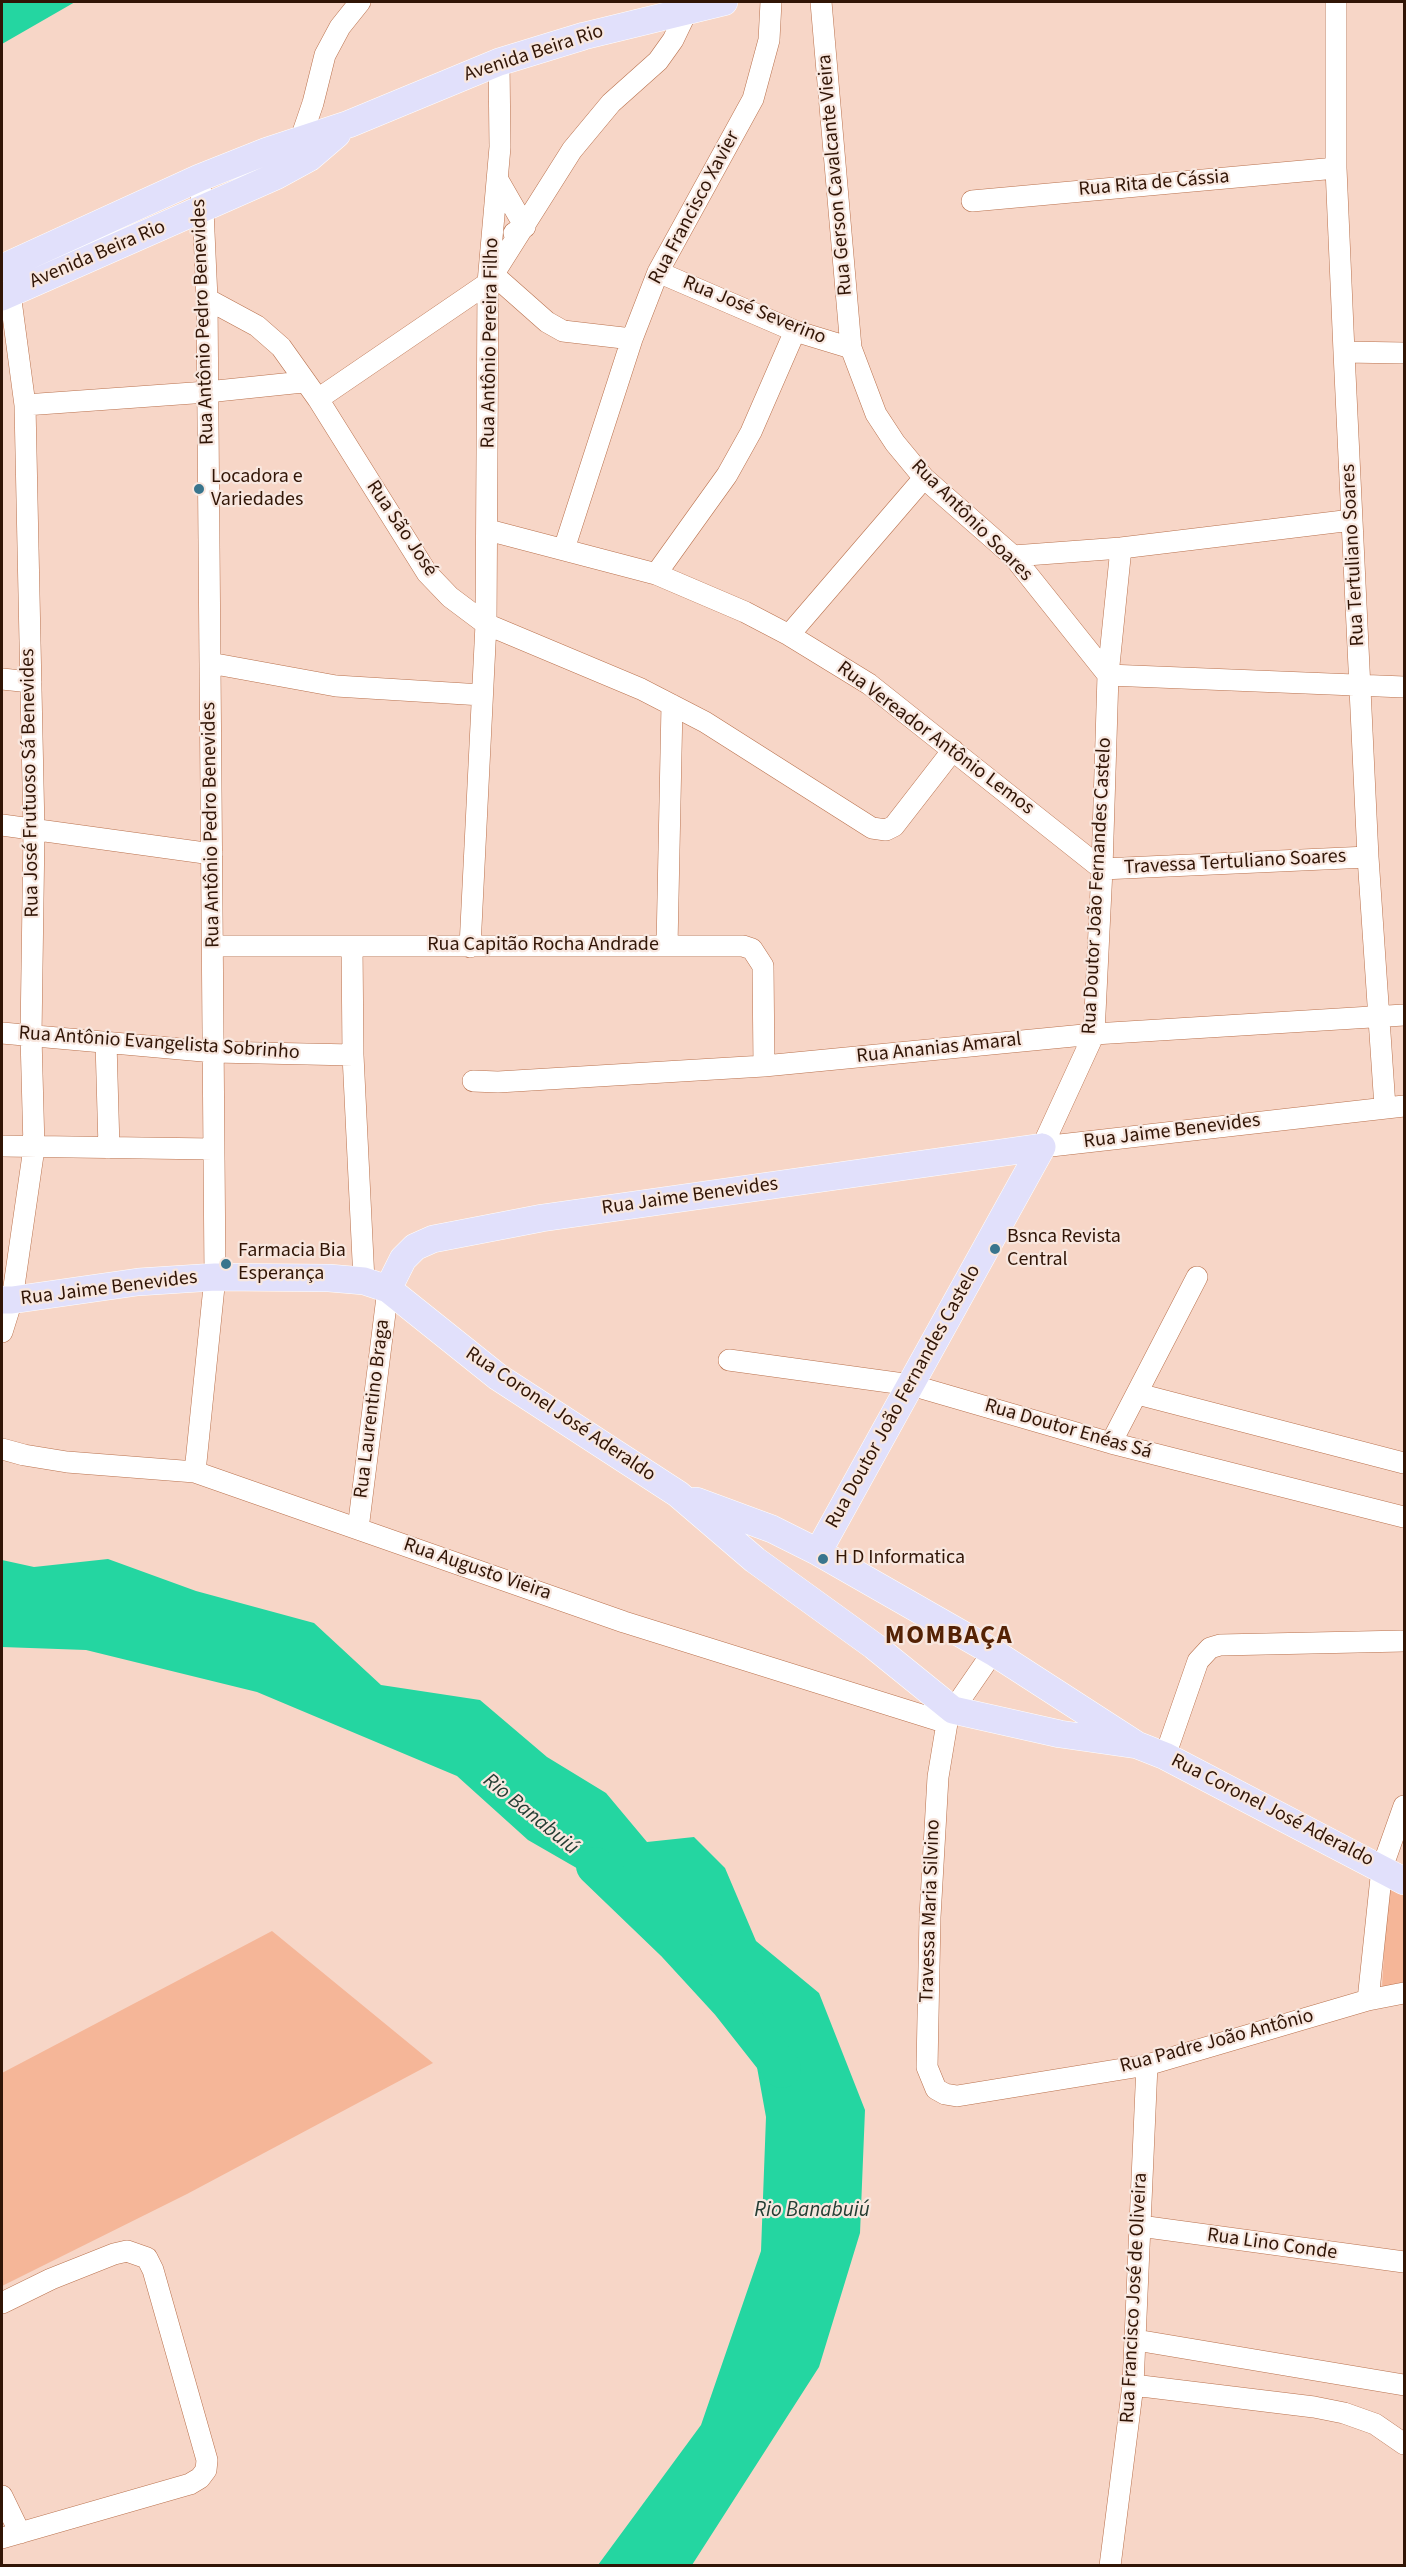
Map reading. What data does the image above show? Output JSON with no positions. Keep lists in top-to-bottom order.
{
  "streets": {
    "main road": [
      "Avenida Beira Rio",
      "Rua Doutor João Fernandes Castelo",
      "Rua Jaime Benevides",
      "Rua Coronel José Aderaldo"
    ],
    "street": [
      "Rua Gerson Cavalcante Vieira",
      "Rua Rita de Cássia",
      "Rua Francisco Xavier",
      "Rua José Severino",
      "Rua Antônio Pedro Benevides",
      "Rua Antônio Pereira Filho",
      "Rua Antônio Soares",
      "Rua São José",
      "Rua Tertuliano Soares",
      "Rua Vereador Antônio Lemos",
      "Rua José Frutuoso Sá Benevides",
      "Travessa Tertuliano Soares",
      "Rua Capitão Rocha Andrade",
      "Rua Antônio Evangelista Sobrinho",
      "Rua Ananias Amaral",
      "Rua Laurentino Braga",
      "Rua Doutor Enéas Sá",
      "Rua Augusto Vieira",
      "Travessa Maria Silvino",
      "Rua Padre João Antônio",
      "Rua Lino Conde",
      "Rua Francisco José de Oliveira"
    ]
  },
  "crossings": [
    ["Avenida Beira Rio", "Rua Antônio Pedro Benevides"],
    ["Avenida Beira Rio", "Rua Antônio Pereira Filho"],
    ["Avenida Beira Rio", "Rua José Frutuoso Sá Benevides"],
    ["Rua Gerson Cavalcante Vieira", "Rua José Severino"],
    ["Rua Gerson Cavalcante Vieira", "Rua Antônio Soares"],
    ["Rua Rita de Cássia", "Rua Tertuliano Soares"],
    ["Rua Francisco Xavier", "Rua José Severino"],
    ["Rua Francisco Xavier", "Rua Vereador Antônio Lemos"],
    ["Rua José Severino", "Rua Antônio Soares"],
    ["Rua Antônio Pedro Benevides", "Rua São José"],
    ["Rua Antônio Pedro Benevides", "Rua Capitão Rocha Andrade"],
    ["Rua Antônio Pedro Benevides", "Rua Antônio Evangelista Sobrinho"],
    ["Rua Antônio Pedro Benevides", "Rua Jaime Benevides"],
    ["Rua Antônio Pedro Benevides", "Rua Augusto Vieira"],
    ["Rua Antônio Pereira Filho", "Rua São José"],
    ["Rua Antônio Pereira Filho", "Rua Vereador Antônio Lemos"],
    ["Rua Antônio Soares", "Rua Doutor João Fernandes Castelo"],
    ["Rua São José", "Rua Vereador Antônio Lemos"],
    ["Rua Tertuliano Soares", "Travessa Tertuliano Soares"],
    ["Rua Tertuliano Soares", "Rua Ananias Amaral"],
    ["Rua Tertuliano Soares", "Rua Jaime Benevides"],
    ["Rua Vereador Antônio Lemos", "Travessa Tertuliano Soares"],
    ["Rua Vereador Antônio Lemos", "Rua Doutor João Fernandes Castelo"],
    ["Rua José Frutuoso Sá Benevides", "Rua Antônio Evangelista Sobrinho"],
    ["Rua José Frutuoso Sá Benevides", "Rua Jaime Benevides"],
    ["Travessa Tertuliano Soares", "Rua Doutor João Fernandes Castelo"],
    ["Rua Doutor João Fernandes Castelo", "Rua Ananias Amaral"],
    ["Rua Doutor João Fernandes Castelo", "Rua Jaime Benevides"],
    ["Rua Doutor João Fernandes Castelo", "Rua Coronel José Aderaldo"],
    ["Rua Doutor João Fernandes Castelo", "Rua Doutor Enéas Sá"],
    ["Rua Capitão Rocha Andrade", "Rua Ananias Amaral"],
    ["Rua Jaime Benevides", "Rua Laurentino Braga"],
    ["Rua Jaime Benevides", "Rua Coronel José Aderaldo"],
    ["Rua Laurentino Braga", "Rua Coronel José Aderaldo"],
    ["Rua Laurentino Braga", "Rua Augusto Vieira"],
    ["Rua Coronel José Aderaldo", "Rua Augusto Vieira"],
    ["Rua Coronel José Aderaldo", "Travessa Maria Silvino"],
    ["Rua Augusto Vieira", "Travessa Maria Silvino"],
    ["Travessa Maria Silvino", "Rua Padre João Antônio"],
    ["Rua Padre João Antônio", "Rua Francisco José de Oliveira"],
    ["Rua Lino Conde", "Rua Francisco José de Oliveira"]
  ],
  "districts": ["MOMBAÇA"],
  "water": ["Rio Banabuiú"],
  "places": [
    "Locadora e Variedades",
    "Bsnca Revista Central",
    "Farmacia Bia Esperança",
    "H D Informatica"
  ]
}
